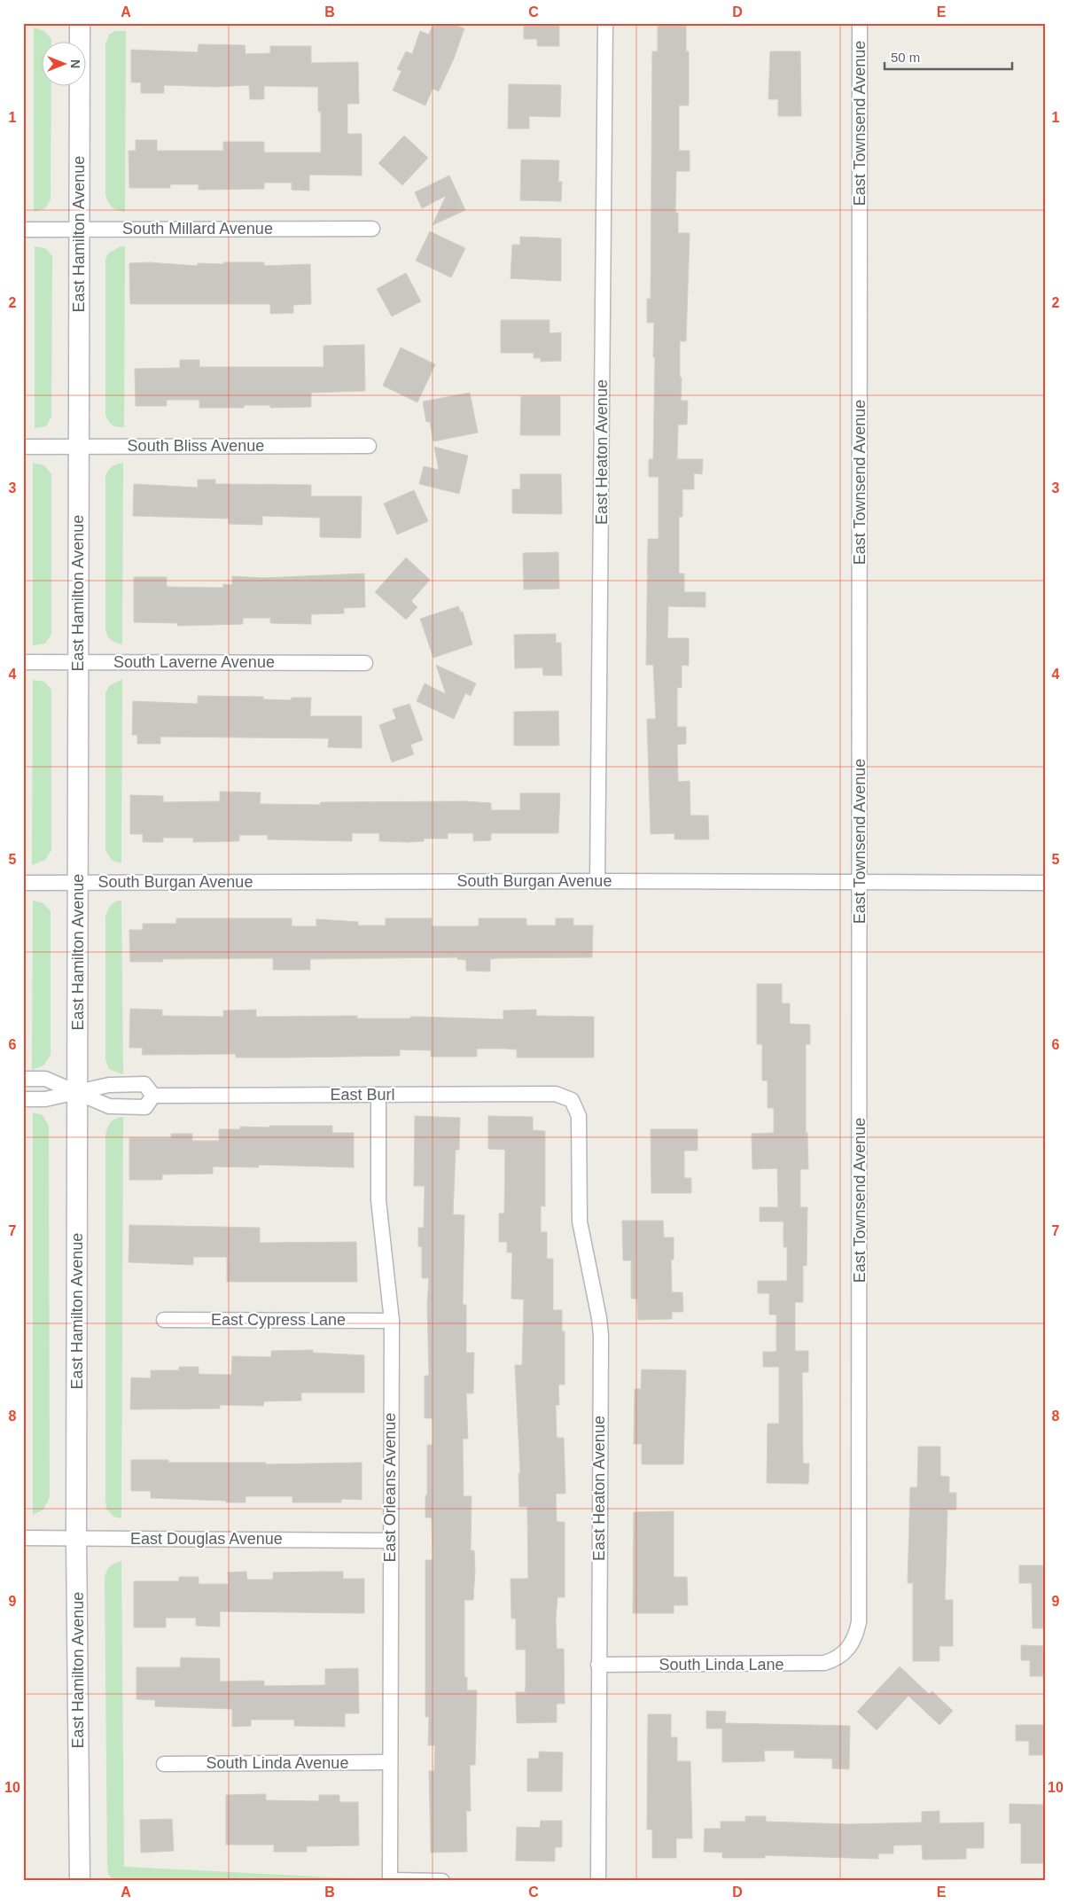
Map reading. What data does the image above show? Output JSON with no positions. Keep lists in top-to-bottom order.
{
  "streets": {
    "street": [
      "East Townsend Avenue",
      "South Millard Avenue",
      "East Hamilton Avenue",
      "South Bliss Avenue",
      "East Heaton Avenue",
      "South Laverne Avenue",
      "South Burgan Avenue",
      "East Burl",
      "East Cypress Lane",
      "East Orleans Avenue",
      "East Douglas Avenue",
      "South Linda Lane",
      "South Linda Avenue"
    ]
  },
  "crossings": [
    ["East Townsend Avenue", "South Burgan Avenue"],
    ["East Townsend Avenue", "South Linda Lane"],
    ["South Millard Avenue", "East Hamilton Avenue"],
    ["East Hamilton Avenue", "South Bliss Avenue"],
    ["East Hamilton Avenue", "South Laverne Avenue"],
    ["East Hamilton Avenue", "South Burgan Avenue"],
    ["East Hamilton Avenue", "East Douglas Avenue"],
    ["East Heaton Avenue", "South Burgan Avenue"],
    ["East Heaton Avenue", "East Burl"],
    ["East Heaton Avenue", "South Linda Lane"],
    ["East Burl", "East Orleans Avenue"],
    ["East Cypress Lane", "East Orleans Avenue"],
    ["East Orleans Avenue", "East Douglas Avenue"],
    ["East Orleans Avenue", "South Linda Avenue"]
  ],
  "scale_bar": "50 m",
  "north": "right",
  "grid": {
    "columns": [
      "A",
      "B",
      "C",
      "D",
      "E"
    ],
    "rows": [
      "1",
      "2",
      "3",
      "4",
      "5",
      "6",
      "7",
      "8",
      "9",
      "10"
    ]
  }
}
